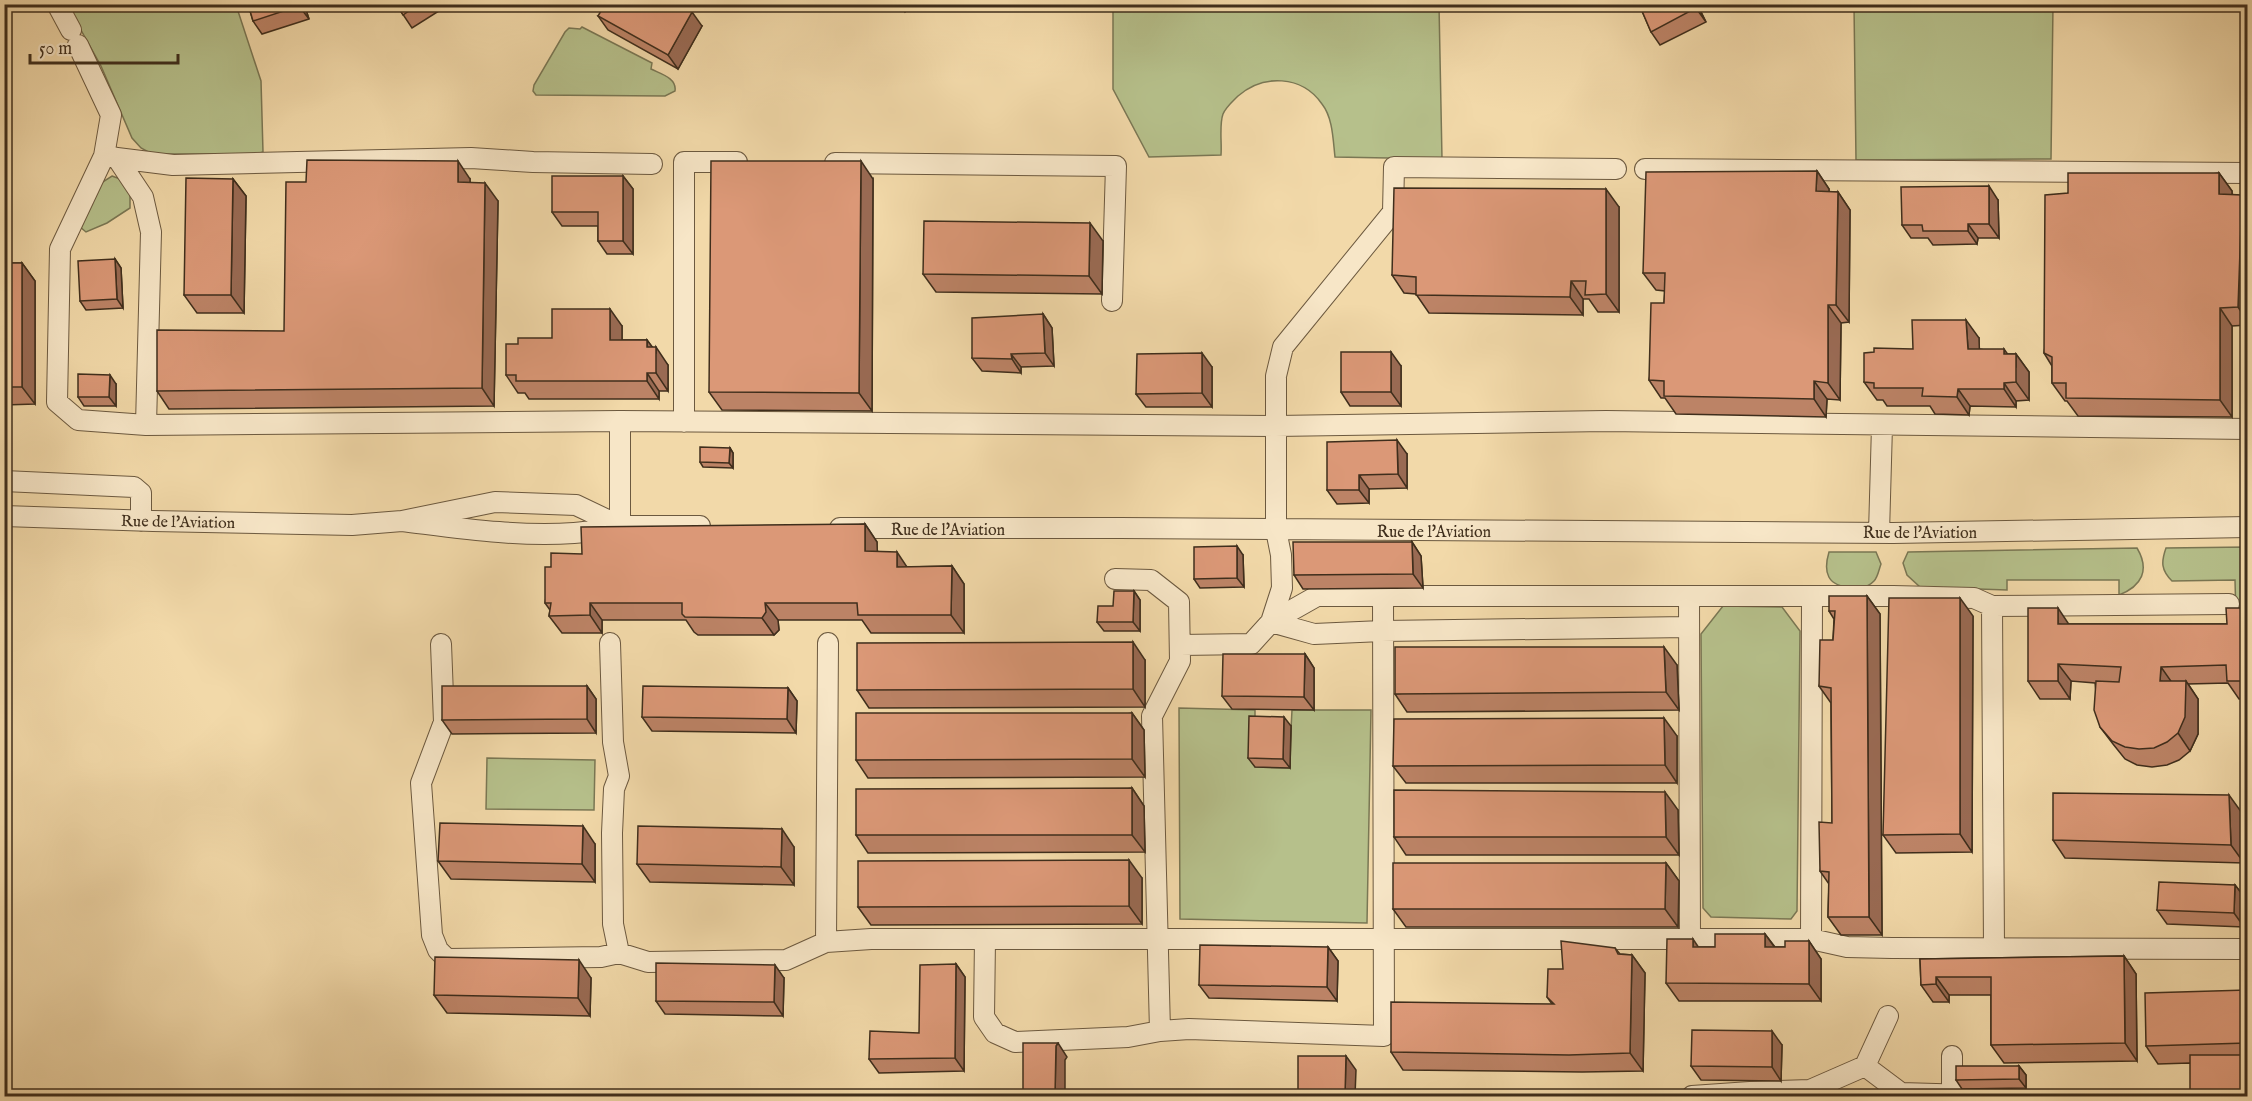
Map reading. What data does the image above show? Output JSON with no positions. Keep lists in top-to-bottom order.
{
  "streets": {
    "street": ["Rue de l'Aviation"]
  },
  "scale_bar": "50 m"
}
